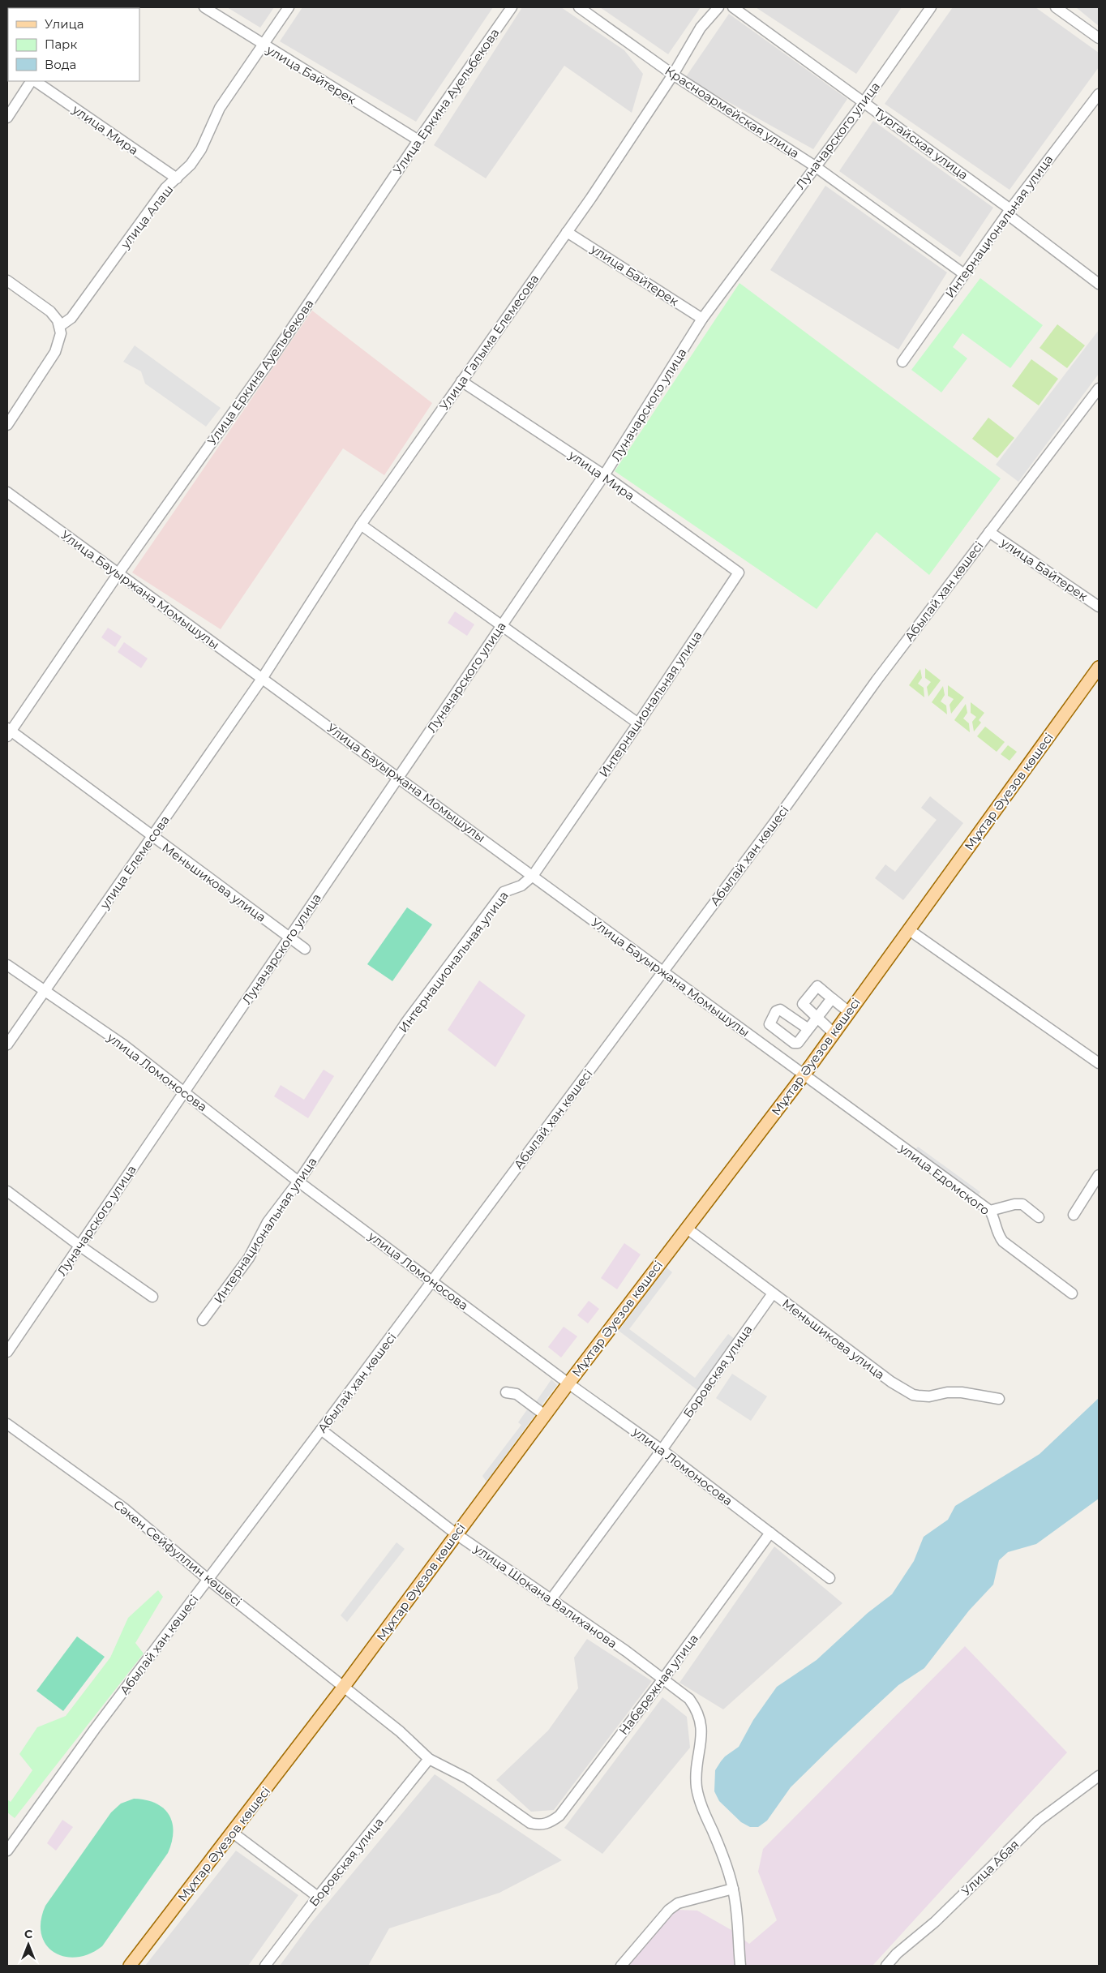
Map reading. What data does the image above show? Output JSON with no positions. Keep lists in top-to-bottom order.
{
  "streets": {
    "main road": ["Мұхтар Әуезов көшесі"],
    "street": [
      "улица Байтерек",
      "Улица Еркина Ауельбекова",
      "Красноармейская улица",
      "улица Мира",
      "Луначарского улица",
      "Тургайская улица",
      "улица Алаш",
      "Интернациональная улица",
      "Улица Галыма Елемесова",
      "Улица Бауыржана Момышулы",
      "Абылай хан көшесі",
      "улица Елемесова",
      "Меньшикова улица",
      "улица Ломоносова",
      "улица Едомского",
      "Боровская улица",
      "Сәкен Сейфуллин көшесі",
      "улица Шокана Валиханова",
      "Набережная улица",
      "Улица Абая"
    ]
  },
  "crossings": [
    ["улица Байтерек", "Улица Еркина Ауельбекова"],
    ["улица Байтерек", "Луначарского улица"],
    ["улица Байтерек", "улица Алаш"],
    ["улица Байтерек", "Улица Галыма Елемесова"],
    ["улица Байтерек", "Абылай хан көшесі"],
    ["Улица Еркина Ауельбекова", "Улица Бауыржана Момышулы"],
    ["Улица Еркина Ауельбекова", "Меньшикова улица"],
    ["Красноармейская улица", "Луначарского улица"],
    ["Красноармейская улица", "Интернациональная улица"],
    ["Красноармейская улица", "Улица Галыма Елемесова"],
    ["улица Мира", "Луначарского улица"],
    ["улица Мира", "улица Алаш"],
    ["улица Мира", "Интернациональная улица"],
    ["улица Мира", "Улица Галыма Елемесова"],
    ["Луначарского улица", "Тургайская улица"],
    ["Луначарского улица", "Улица Бауыржана Момышулы"],
    ["Луначарского улица", "Меньшикова улица"],
    ["Луначарского улица", "улица Ломоносова"],
    ["Тургайская улица", "Интернациональная улица"],
    ["Интернациональная улица", "Улица Бауыржана Момышулы"],
    ["Интернациональная улица", "улица Ломоносова"],
    ["Улица Галыма Елемесова", "Улица Бауыржана Момышулы"],
    ["Улица Галыма Елемесова", "улица Елемесова"],
    ["Улица Бауыржана Момышулы", "Абылай хан көшесі"],
    ["Улица Бауыржана Момышулы", "Мұхтар Әуезов көшесі"],
    ["Улица Бауыржана Момышулы", "улица Елемесова"],
    ["Улица Бауыржана Момышулы", "улица Едомского"],
    ["Абылай хан көшесі", "улица Ломоносова"],
    ["Абылай хан көшесі", "Сәкен Сейфуллин көшесі"],
    ["Абылай хан көшесі", "улица Шокана Валиханова"],
    ["Мұхтар Әуезов көшесі", "Меньшикова улица"],
    ["Мұхтар Әуезов көшесі", "улица Ломоносова"],
    ["Мұхтар Әуезов көшесі", "улица Едомского"],
    ["Мұхтар Әуезов көшесі", "Сәкен Сейфуллин көшесі"],
    ["Мұхтар Әуезов көшесі", "улица Шокана Валиханова"],
    ["улица Елемесова", "Меньшикова улица"],
    ["улица Елемесова", "улица Ломоносова"],
    ["Меньшикова улица", "Боровская улица"],
    ["улица Ломоносова", "Боровская улица"],
    ["улица Ломоносова", "Набережная улица"],
    ["Боровская улица", "Сәкен Сейфуллин көшесі"],
    ["Боровская улица", "улица Шокана Валиханова"],
    ["Сәкен Сейфуллин көшесі", "Набережная улица"],
    ["улица Шокана Валиханова", "Набережная улица"]
  ],
  "legend": ["Улица", "Парк", "Вода"],
  "north": "top"
}
